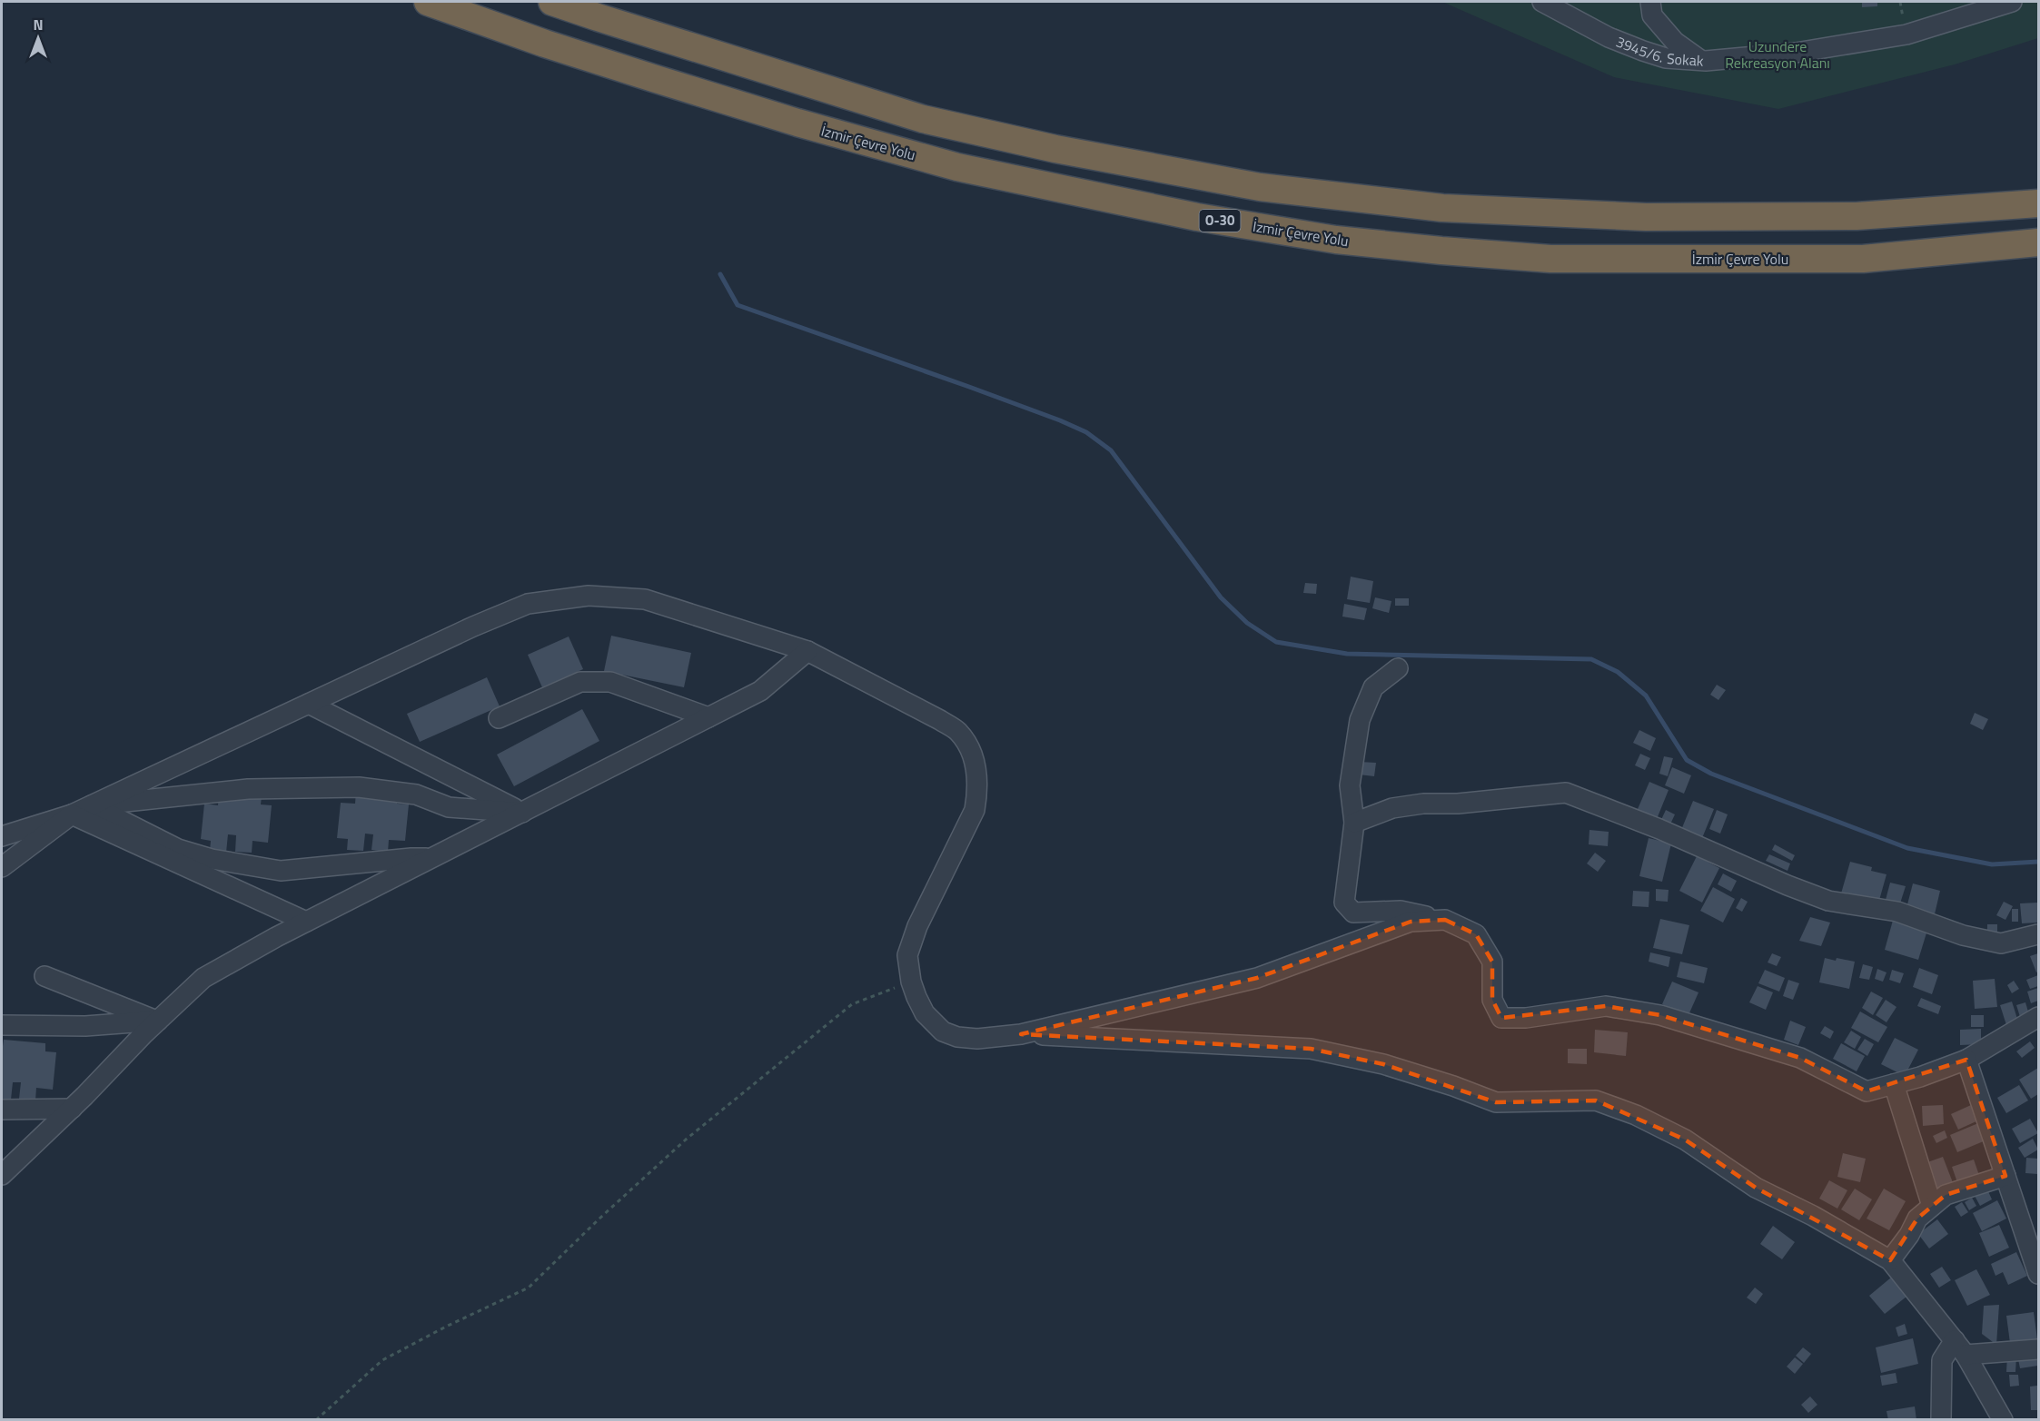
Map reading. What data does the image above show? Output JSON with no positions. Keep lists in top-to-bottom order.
{
  "streets": {
    "highway": ["İzmir Çevre Yolu", "O-30"],
    "street": ["3945/6. Sokak"]
  },
  "parks": ["Uzundere Rekreasyon Alanı"],
  "north": "top"
}
